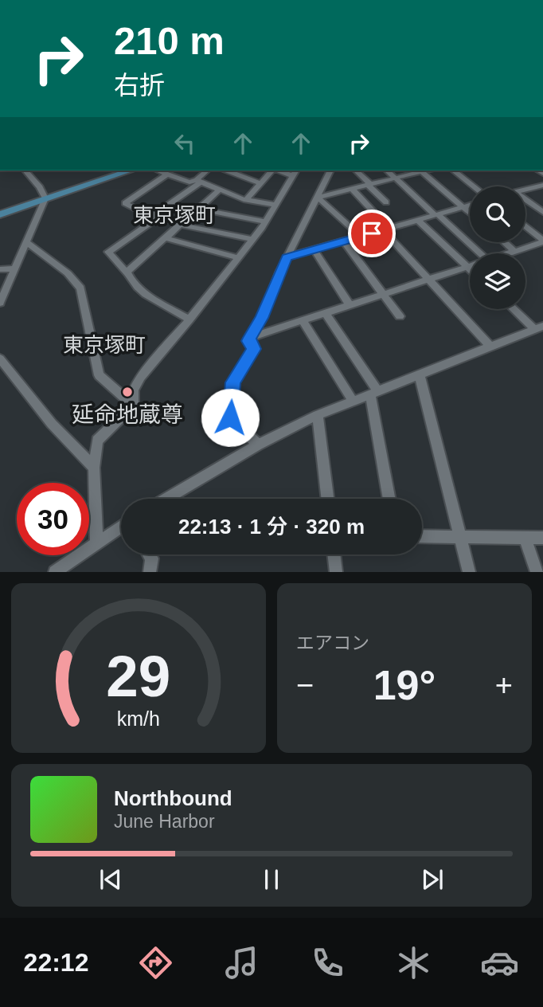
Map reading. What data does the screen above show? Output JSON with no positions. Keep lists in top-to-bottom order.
{
  "districts": ["東京塚町", "東京塚町"],
  "places": ["延命地蔵尊"],
  "page": {
    "turn": ["210 m", "右折"],
    "limit": "30",
    "trip": "22:13 · 1 分 · 320 m",
    "tile": "エアコン",
    "heat": ["−", "19°", "+"],
    "song": ["Northbound", "June Harbor"],
    "tabs": "22:12",
    "gauge": ["29", "km/h"]
  }
}
